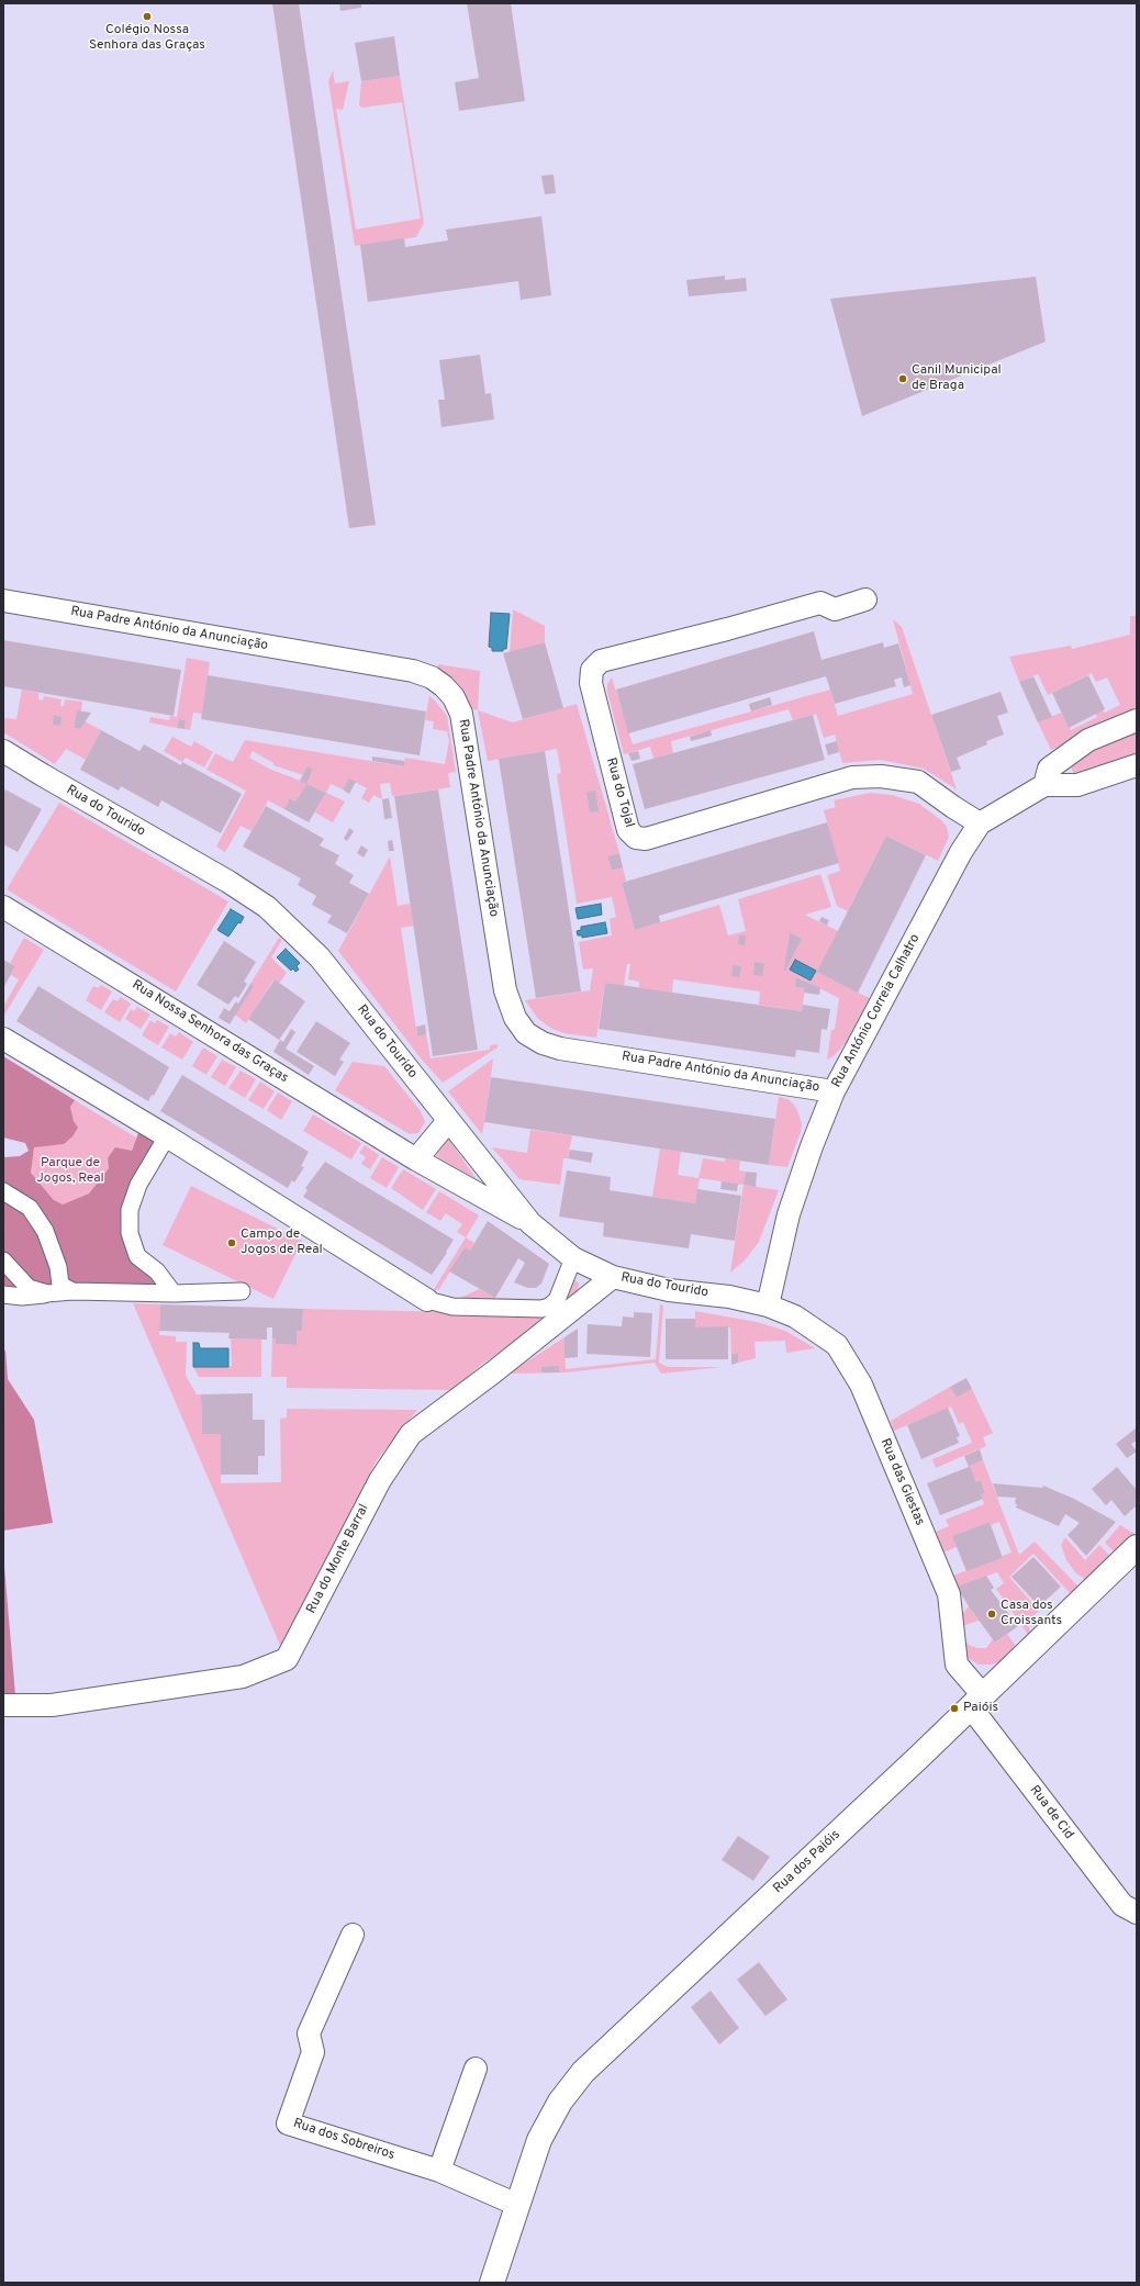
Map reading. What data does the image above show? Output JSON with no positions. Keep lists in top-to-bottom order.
{
  "streets": {
    "street": [
      "Rua Padre António da Anunciação",
      "Rua do Tojal",
      "Rua do Tourido",
      "Rua António Correia Calhatro",
      "Rua Nossa Senhora das Graças",
      "Rua das Giestas",
      "Rua do Monte Barral",
      "Rua de Cid",
      "Rua dos Paióis",
      "Rua dos Sobreiros"
    ]
  },
  "crossings": [
    ["Rua Padre António da Anunciação", "Rua António Correia Calhatro"],
    ["Rua do Tojal", "Rua António Correia Calhatro"],
    ["Rua do Tourido", "Rua António Correia Calhatro"],
    ["Rua do Tourido", "Rua Nossa Senhora das Graças"],
    ["Rua do Tourido", "Rua das Giestas"],
    ["Rua do Tourido", "Rua do Monte Barral"],
    ["Rua António Correia Calhatro", "Rua das Giestas"],
    ["Rua das Giestas", "Rua de Cid"],
    ["Rua das Giestas", "Rua dos Paióis"],
    ["Rua de Cid", "Rua dos Paióis"],
    ["Rua dos Paióis", "Rua dos Sobreiros"]
  ],
  "parks": ["Parque de Jogos, Real"],
  "places": [
    "Colégio Nossa Senhora das Graças",
    "Canil Municipal de Braga",
    "Campo de Jogos de Real",
    "Casa dos Croissants",
    "Paióis"
  ]
}
